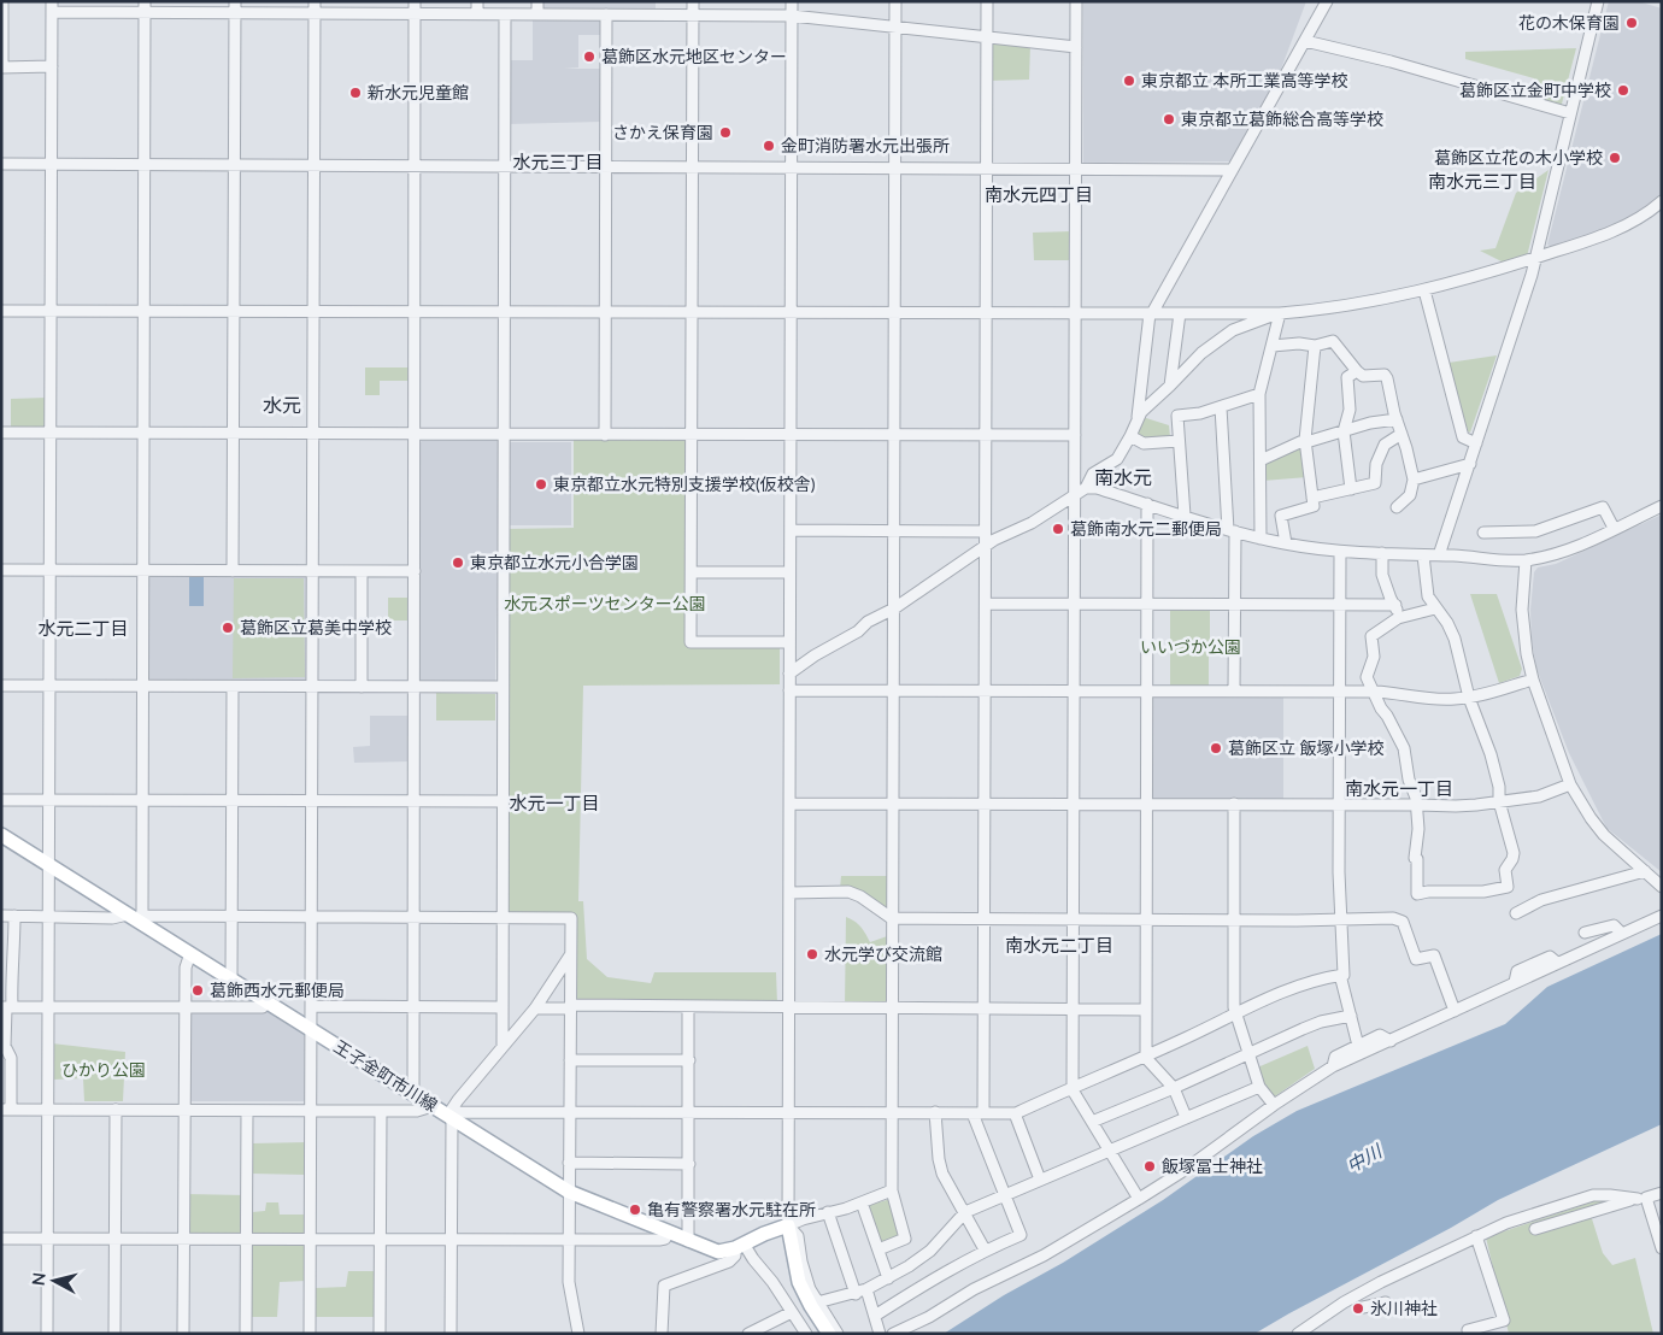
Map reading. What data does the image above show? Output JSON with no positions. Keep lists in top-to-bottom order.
{
  "streets": {
    "main road": ["王子金町市川線"]
  },
  "districts": [
    "水元三丁目",
    "南水元三丁目",
    "南水元四丁目",
    "水元",
    "南水元",
    "水元二丁目",
    "南水元一丁目",
    "水元一丁目",
    "南水元二丁目"
  ],
  "water": ["中川"],
  "parks": ["水元スポーツセンター公園", "いいづか公園", "ひかり公園"],
  "places": [
    "花の木保育園",
    "葛飾区水元地区センター",
    "東京都立 本所工業高等学校",
    "葛飾区立金町中学校",
    "新水元児童館",
    "東京都立葛飾総合高等学校",
    "さかえ保育園",
    "金町消防署水元出張所",
    "葛飾区立花の木小学校",
    "東京都立水元特別支援学校(仮校舎)",
    "葛飾南水元二郵便局",
    "東京都立水元小合学園",
    "葛飾区立葛美中学校",
    "葛飾区立 飯塚小学校",
    "水元学び交流館",
    "葛飾西水元郵便局",
    "飯塚冨士神社",
    "亀有警察署水元駐在所",
    "氷川神社"
  ],
  "north": "left"
}
